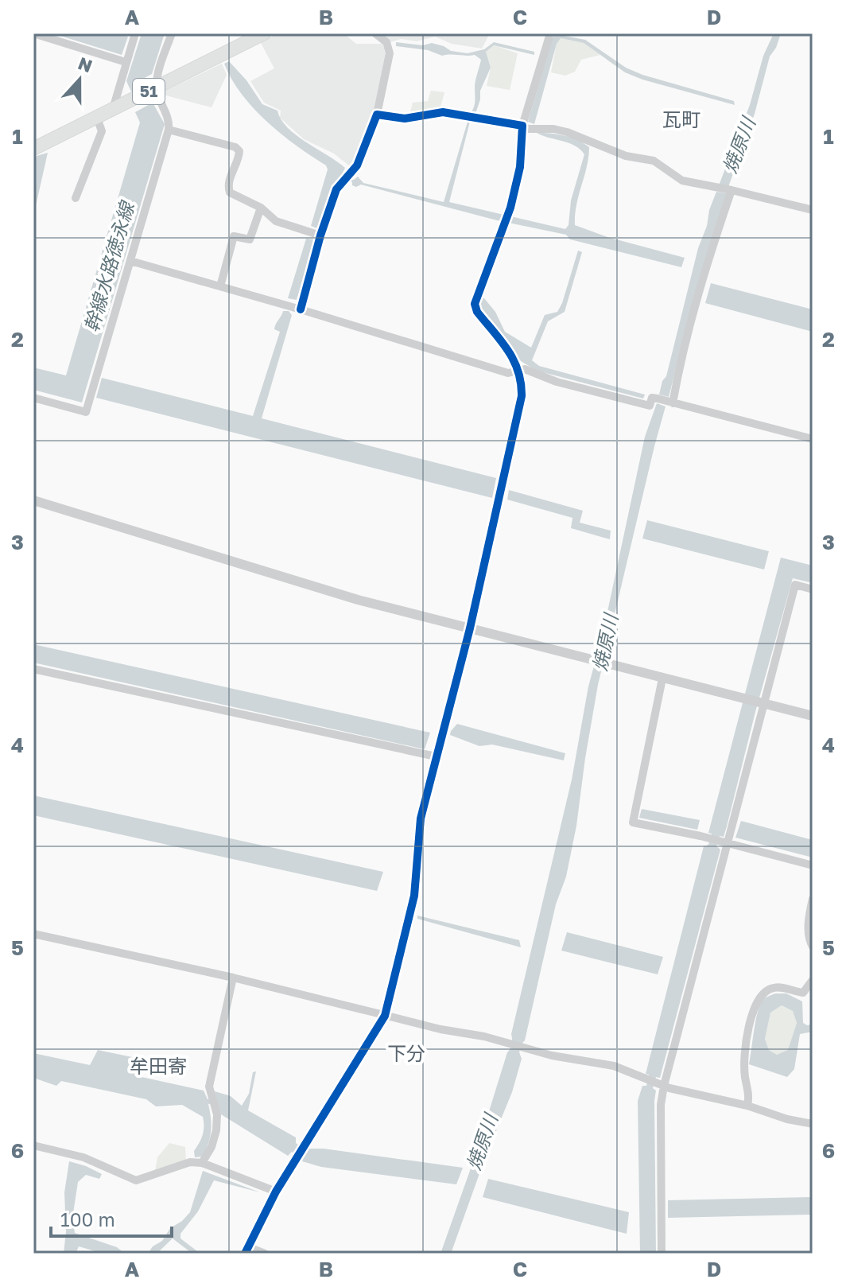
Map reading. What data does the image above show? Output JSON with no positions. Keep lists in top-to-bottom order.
{
  "streets": {
    "main road": ["51"]
  },
  "districts": ["瓦町", "下分", "牟田寄"],
  "water": ["焼原川", "幹線水路徳永線"],
  "scale_bar": "100 m",
  "north": "top",
  "grid": {
    "columns": [
      "A",
      "B",
      "C",
      "D"
    ],
    "rows": [
      "1",
      "2",
      "3",
      "4",
      "5",
      "6"
    ]
  }
}
